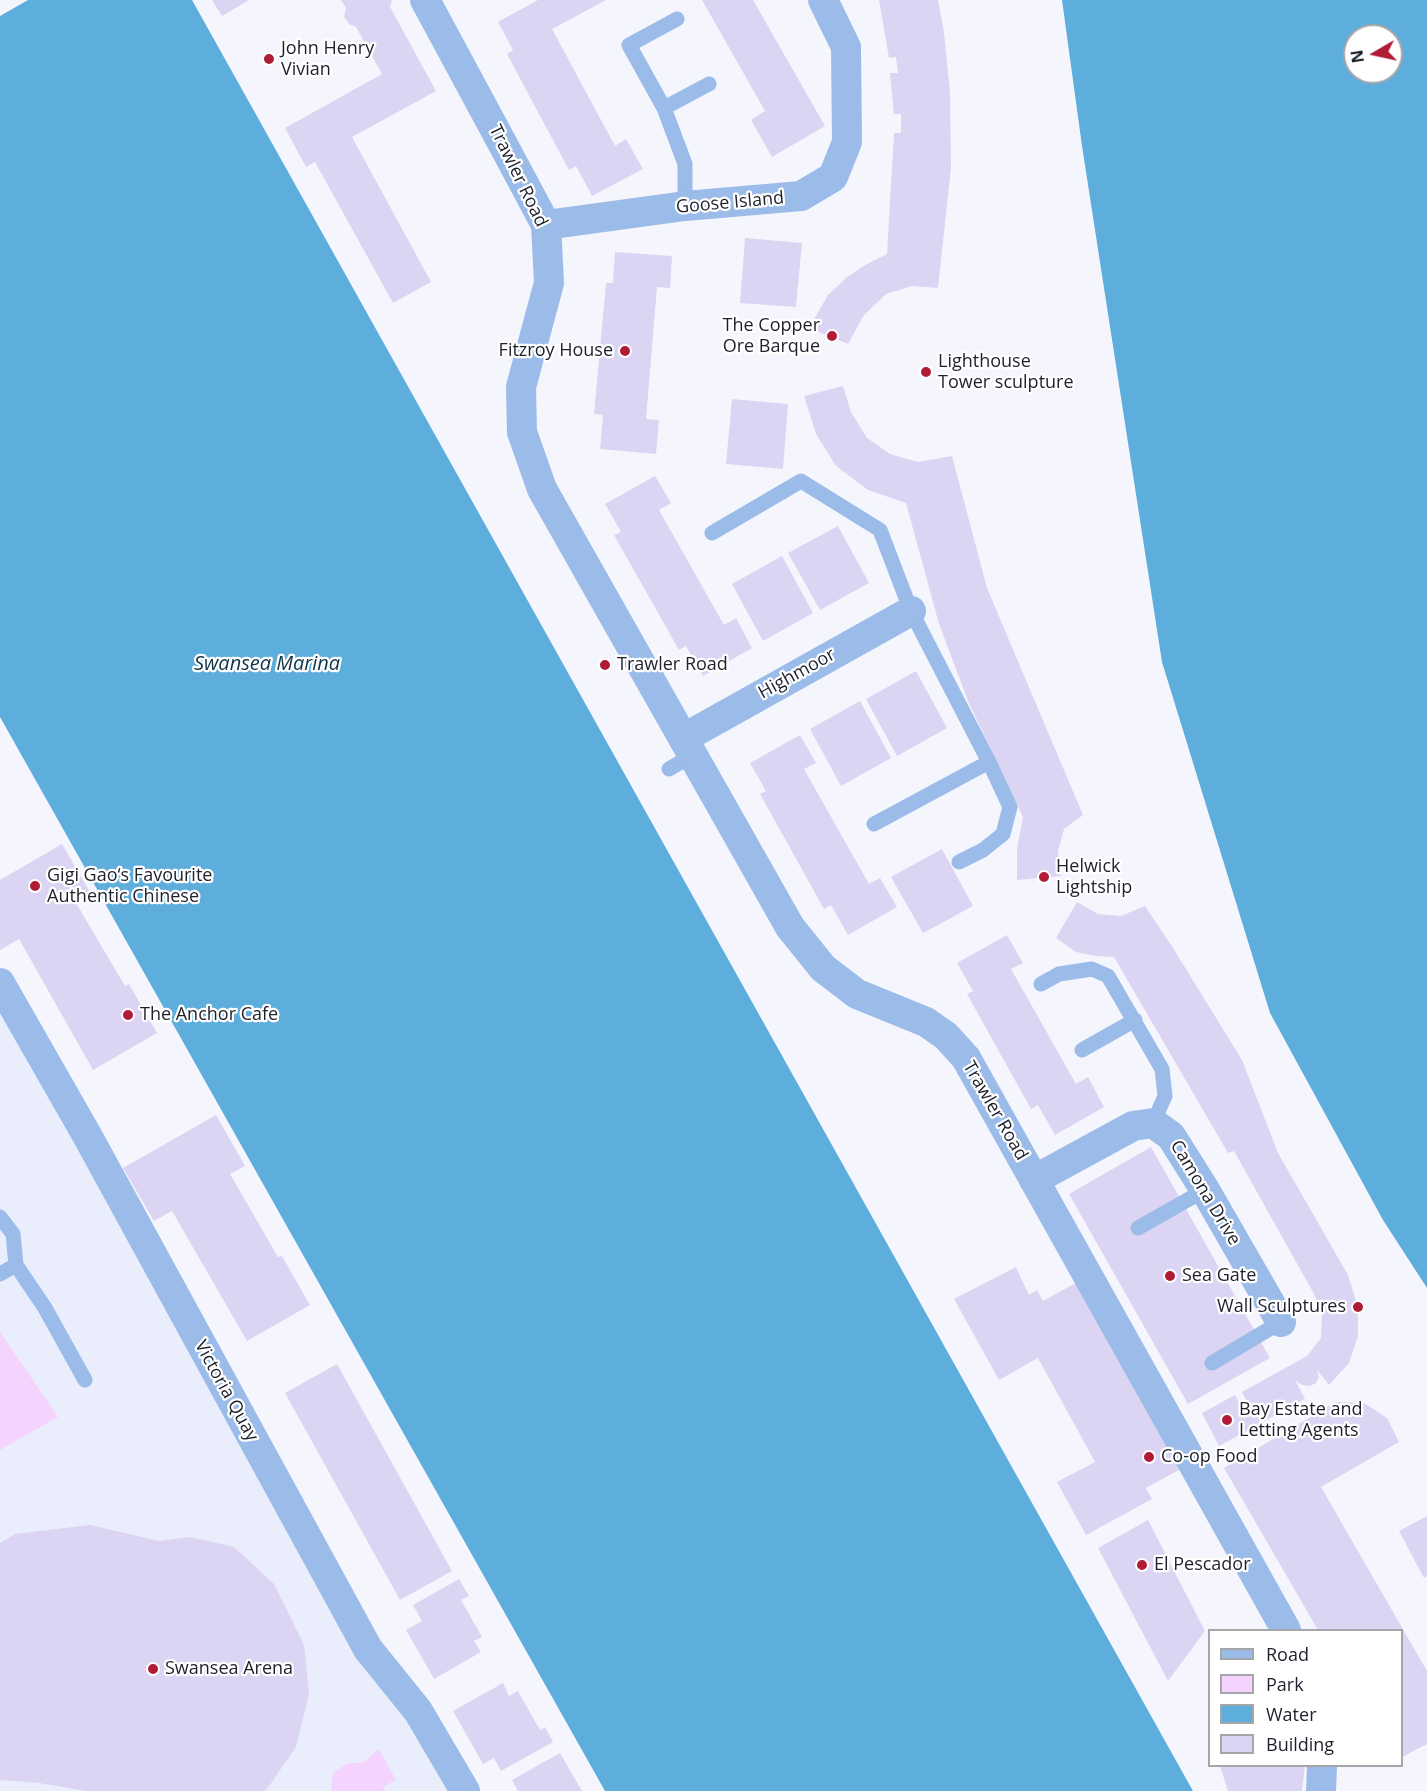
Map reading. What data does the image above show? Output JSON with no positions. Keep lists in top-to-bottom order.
{
  "streets": {
    "street": [
      "Trawler Road",
      "Goose Island",
      "Highmoor",
      "Camona Drive",
      "Victoria Quay"
    ]
  },
  "crossings": [
    ["Trawler Road", "Goose Island"],
    ["Trawler Road", "Highmoor"]
  ],
  "water": ["Swansea Marina"],
  "places": [
    "John Henry Vivian",
    "The Copper Ore Barque",
    "Fitzroy House",
    "Lighthouse Tower sculpture",
    "Trawler Road",
    "Helwick Lightship",
    "Gigi Gao‘s Favourite Authentic Chinese",
    "The Anchor Cafe",
    "Sea Gate",
    "Wall Sculptures",
    "Bay Estate and Letting Agents",
    "Co-op Food",
    "El Pescador",
    "Swansea Arena"
  ],
  "legend": [
    "Road",
    "Park",
    "Water",
    "Building"
  ],
  "north": "left"
}
